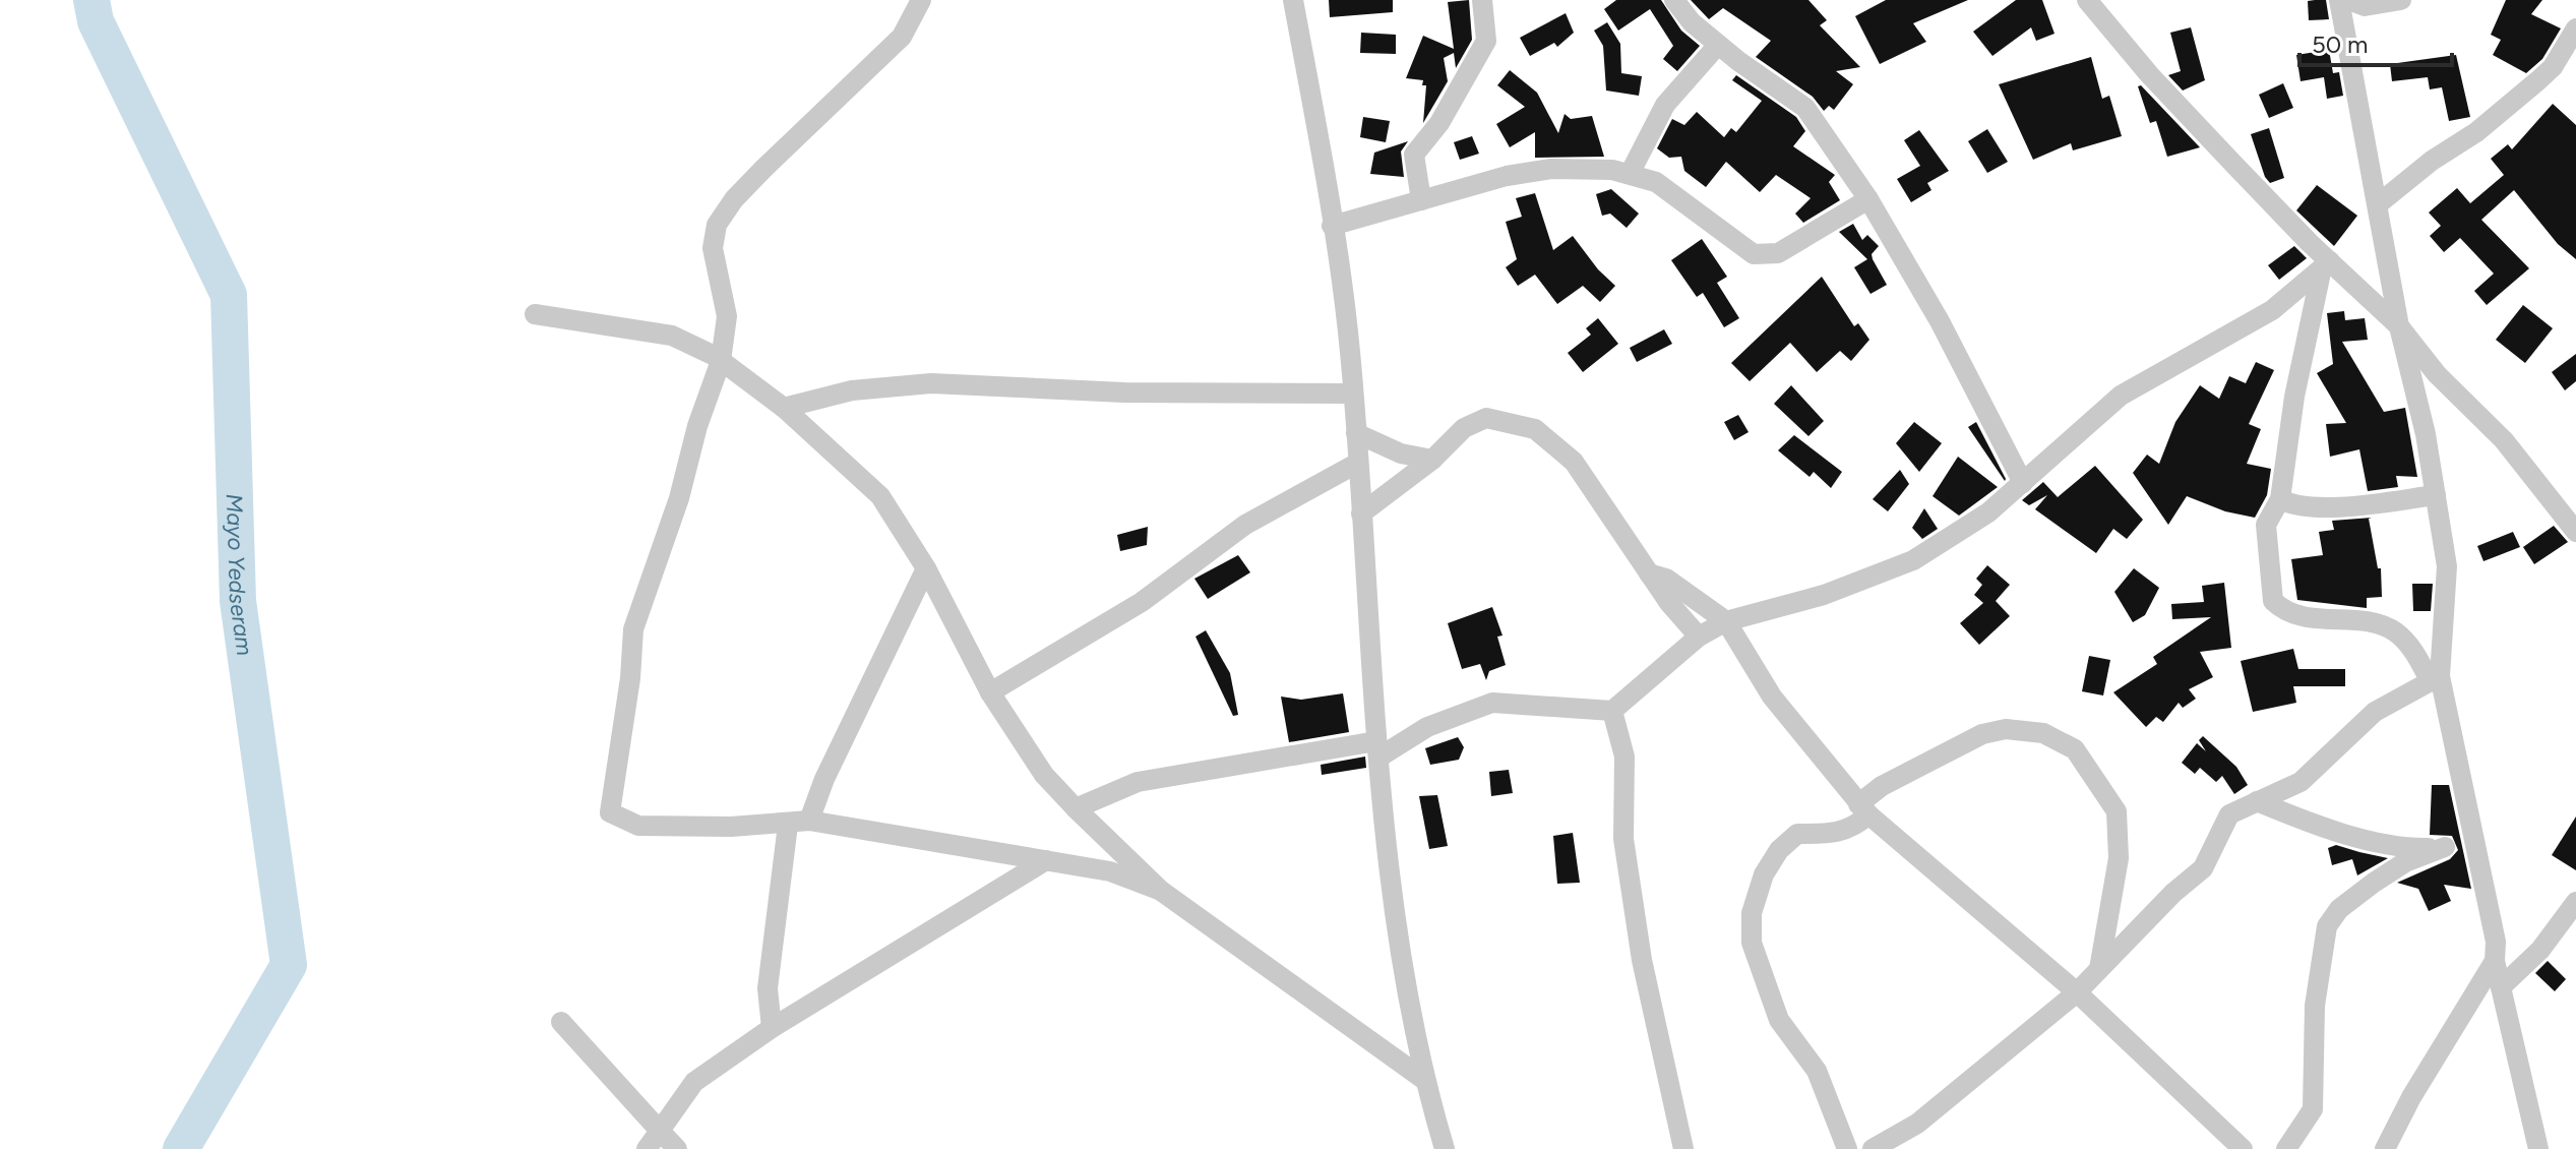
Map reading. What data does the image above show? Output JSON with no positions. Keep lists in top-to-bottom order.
{
  "water": ["Mayo Yedseram"],
  "scale_bar": "50 m"
}
